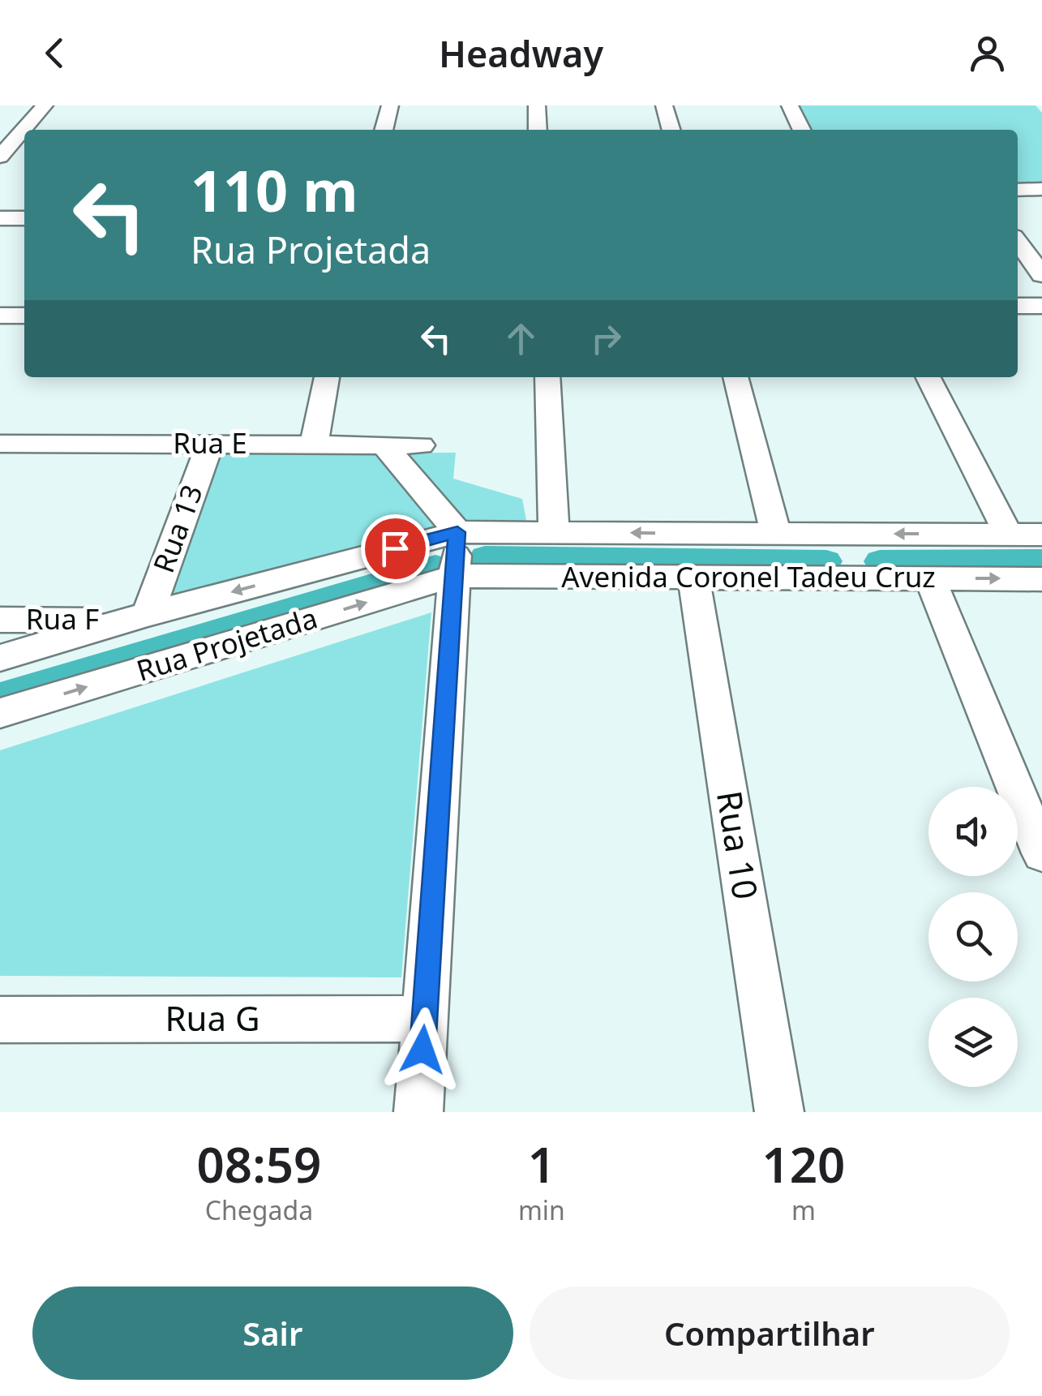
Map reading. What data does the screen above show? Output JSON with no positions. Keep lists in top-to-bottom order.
{
  "streets": {
    "street": [
      "Rua E",
      "Rua 13",
      "Avenida Coronel Tadeu Cruz",
      "Rua F",
      "Rua Projetada",
      "Rua 10",
      "Rua G"
    ]
  },
  "crossings": [
    ["Rua E", "Rua 13"],
    ["Rua 13", "Rua F"],
    ["Rua 13", "Rua Projetada"],
    ["Avenida Coronel Tadeu Cruz", "Rua Projetada"],
    ["Avenida Coronel Tadeu Cruz", "Rua 10"],
    ["Rua F", "Rua Projetada"]
  ],
  "page": {
    "header": "Headway",
    "turn": ["110 m", "Rua Projetada"],
    "eta": [
      "08:59",
      "Chegada",
      "1",
      "min",
      "120",
      "m"
    ],
    "buttons": ["Sair", "Compartilhar"]
  }
}
